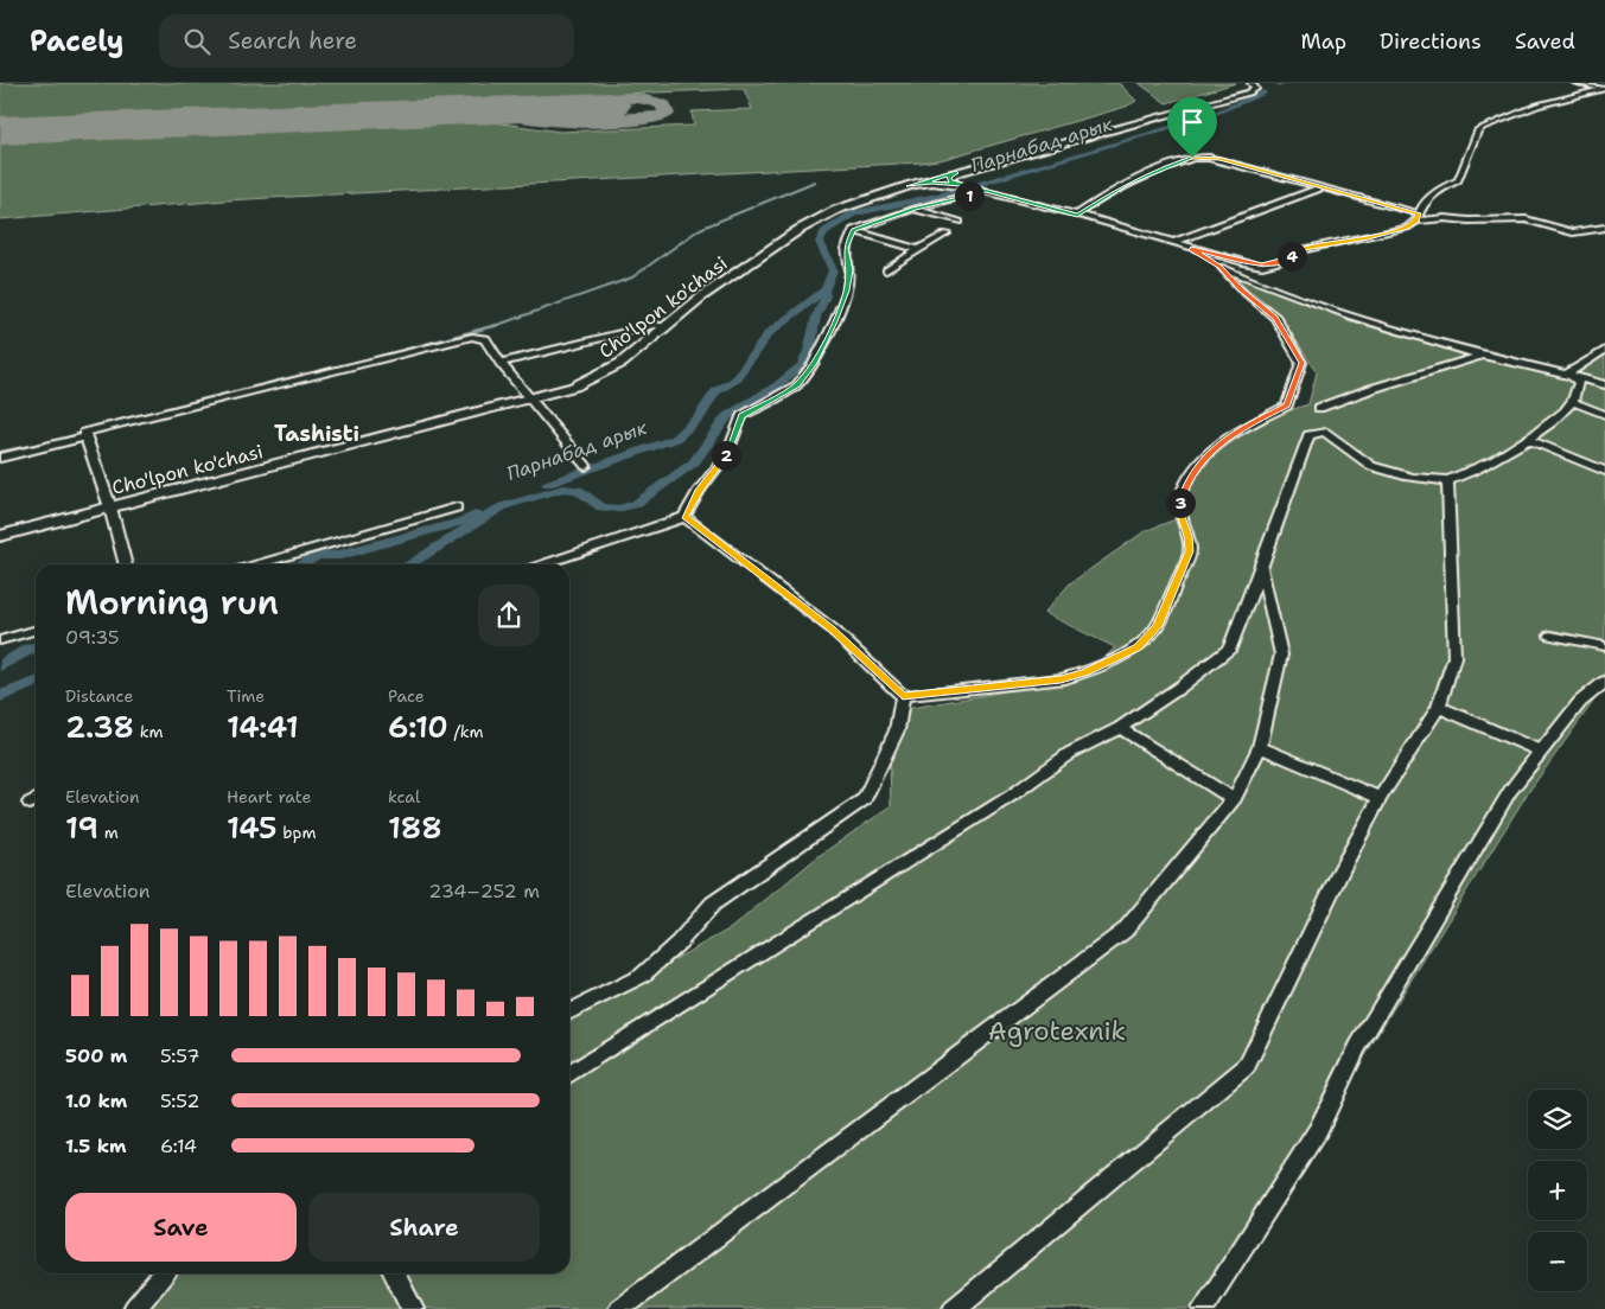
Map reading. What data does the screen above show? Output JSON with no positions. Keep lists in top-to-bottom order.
{
  "streets": {
    "main road": ["Cho'lpon ko'chasi"]
  },
  "districts": ["Tashisti"],
  "water": ["Парнабад арык"],
  "parks": ["Agrotexnik"],
  "page": {
    "header": "Pacely",
    "search": "Search here",
    "nav": ["Map", "Directions", "Saved"],
    "pins": [
      "1",
      "4",
      "2",
      "3"
    ],
    "heading": ["Morning run", "09:35"],
    "stats": [
      ["Distance", "2.38 km"],
      ["Time", "14:41"],
      ["Pace", "6:10 /km"],
      ["Elevation", "19 m"],
      ["Heart rate", "145 bpm"],
      ["kcal", "188"]
    ],
    "chart": ["Elevation", "234–252 m"],
    "list": [
      {
        "name": "500 m",
        "note": "5:57"
      },
      {
        "name": "1.0 km",
        "note": "5:52"
      },
      {
        "name": "1.5 km",
        "note": "6:14"
      }
    ],
    "map_buttons": ["+", "−"],
    "buttons": ["Save", "Share"]
  }
}
